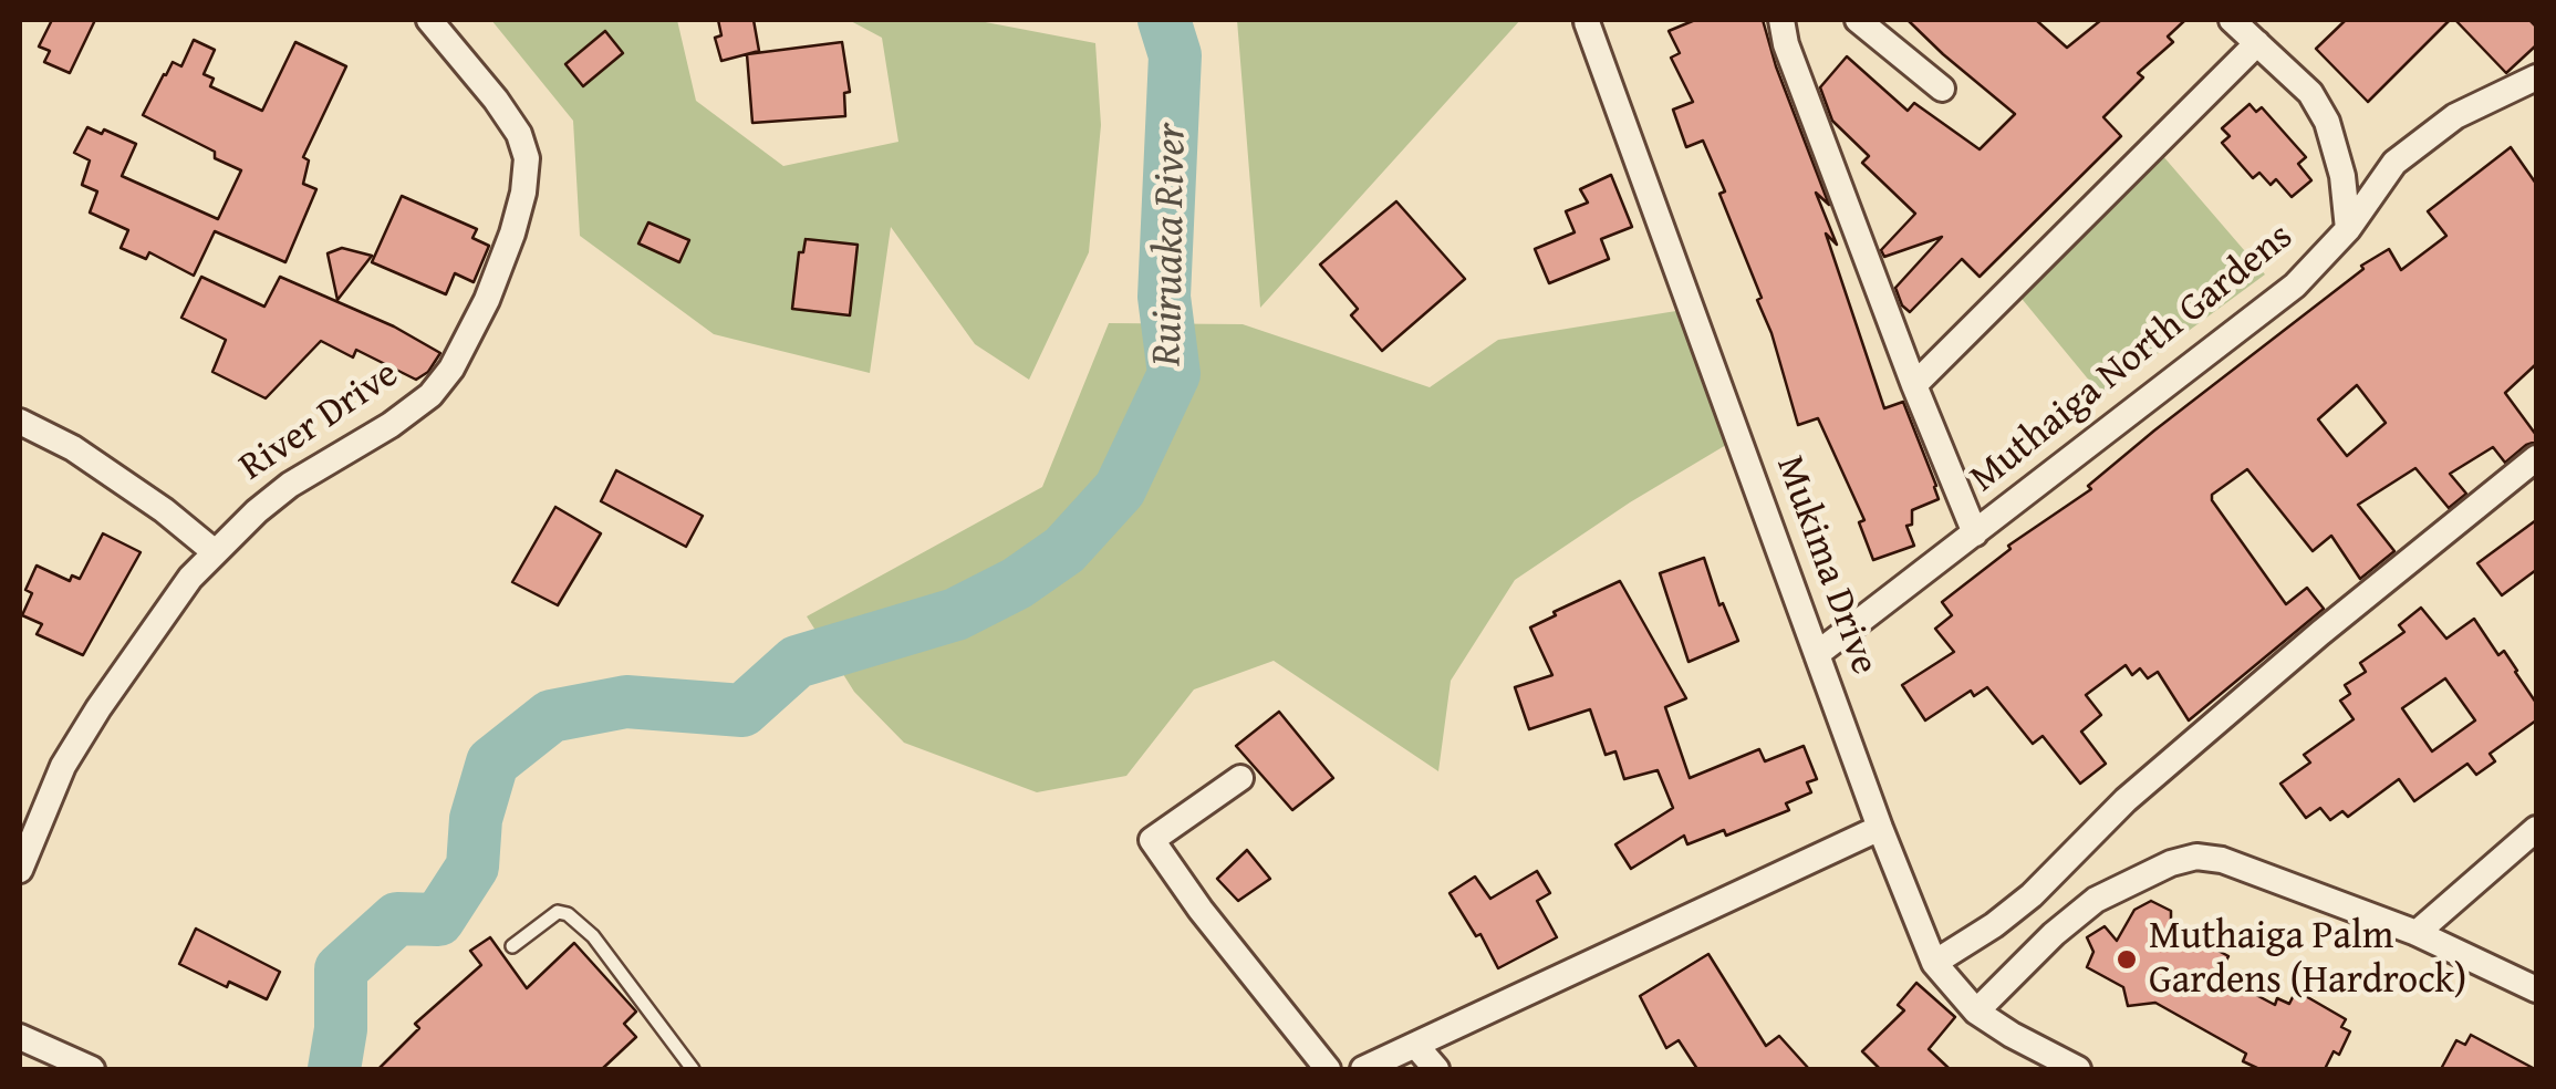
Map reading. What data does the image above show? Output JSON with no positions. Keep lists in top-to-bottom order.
{
  "streets": {
    "street": ["Muthaiga North Gardens", "River Drive", "Mukima Drive"]
  },
  "crossings": [
    ["Muthaiga North Gardens", "Mukima Drive"]
  ],
  "water": ["Ruiruaka River"],
  "places": ["Muthaiga Palm Gardens (Hardrock)"]
}
